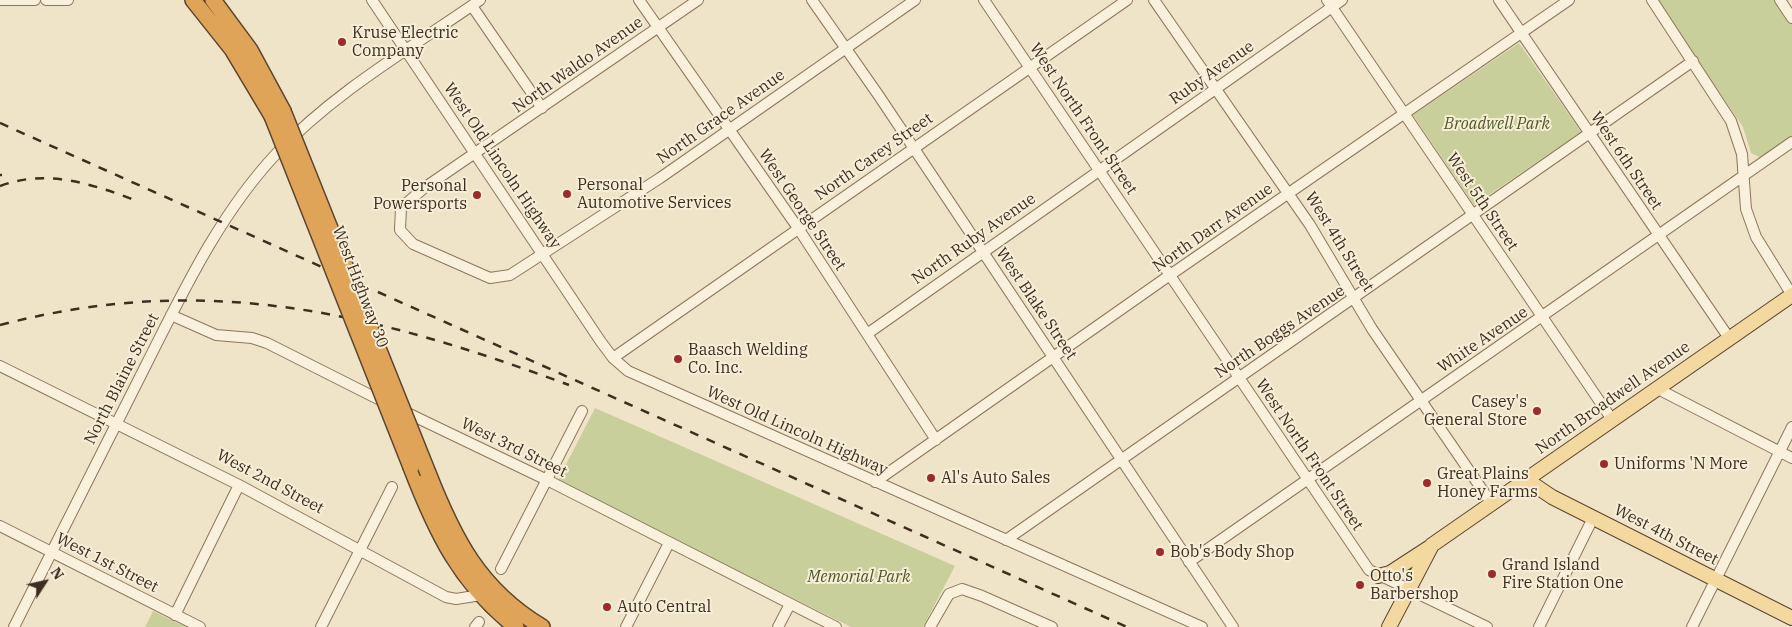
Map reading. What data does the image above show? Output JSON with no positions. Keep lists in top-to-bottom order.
{
  "streets": {
    "highway": ["West Highway 30"],
    "main road": ["West 4th Street", "North Broadwell Avenue"],
    "street": [
      "North Waldo Avenue",
      "Ruby Avenue",
      "North Grace Avenue",
      "West North Front Street",
      "North Carey Street",
      "West 6th Street",
      "West Old Lincoln Highway",
      "West 5th Street",
      "West George Street",
      "North Darr Avenue",
      "North Ruby Avenue",
      "West Blake Street",
      "North Boggs Avenue",
      "White Avenue",
      "North Blaine Street",
      "West 3rd Street",
      "West 2nd Street",
      "West 1st Street"
    ]
  },
  "crossings": [
    ["North Waldo Avenue", "North Grace Avenue"],
    ["North Waldo Avenue", "West Old Lincoln Highway"],
    ["North Waldo Avenue", "West George Street"],
    ["Ruby Avenue", "West North Front Street"],
    ["Ruby Avenue", "West 5th Street"],
    ["Ruby Avenue", "North Ruby Avenue"],
    ["Ruby Avenue", "West 4th Street"],
    ["North Grace Avenue", "West Old Lincoln Highway"],
    ["North Grace Avenue", "West George Street"],
    ["North Grace Avenue", "West Blake Street"],
    ["West North Front Street", "North Carey Street"],
    ["West North Front Street", "North Darr Avenue"],
    ["West North Front Street", "North Ruby Avenue"],
    ["West North Front Street", "North Boggs Avenue"],
    ["West North Front Street", "White Avenue"],
    ["West North Front Street", "North Broadwell Avenue"],
    ["North Carey Street", "West Old Lincoln Highway"],
    ["North Carey Street", "West George Street"],
    ["North Carey Street", "West Blake Street"],
    ["West 6th Street", "North Darr Avenue"],
    ["West 6th Street", "North Boggs Avenue"],
    ["West 6th Street", "White Avenue"],
    ["West 6th Street", "North Broadwell Avenue"],
    ["West Old Lincoln Highway", "North Darr Avenue"],
    ["West Old Lincoln Highway", "North Boggs Avenue"],
    ["West Old Lincoln Highway", "North Blaine Street"],
    ["West 5th Street", "North Darr Avenue"],
    ["West 5th Street", "North Boggs Avenue"],
    ["West 5th Street", "White Avenue"],
    ["West 5th Street", "North Broadwell Avenue"],
    ["West George Street", "North Darr Avenue"],
    ["West George Street", "North Ruby Avenue"],
    ["North Darr Avenue", "West 4th Street"],
    ["North Darr Avenue", "West Blake Street"],
    ["North Ruby Avenue", "West Blake Street"],
    ["West 4th Street", "North Boggs Avenue"],
    ["West 4th Street", "White Avenue"],
    ["West 4th Street", "North Broadwell Avenue"],
    ["West Highway 30", "West 2nd Street"],
    ["West Blake Street", "North Boggs Avenue"],
    ["West Blake Street", "White Avenue"],
    ["North Blaine Street", "West 3rd Street"],
    ["North Blaine Street", "West 2nd Street"],
    ["North Blaine Street", "West 1st Street"]
  ],
  "parks": ["Broadwell Park", "Memorial Park"],
  "places": [
    "Kruse Electric Company",
    "Personal Automotive Services",
    "Personal Powersports",
    "Baasch Welding Co. Inc.",
    "Casey's General Store",
    "Uniforms 'N More",
    "Al's Auto Sales",
    "Great Plains Honey Farms",
    "Bob's Body Shop",
    "Grand Island Fire Station One",
    "Otto's Barbershop",
    "Auto Central"
  ],
  "north": "top right"
}
